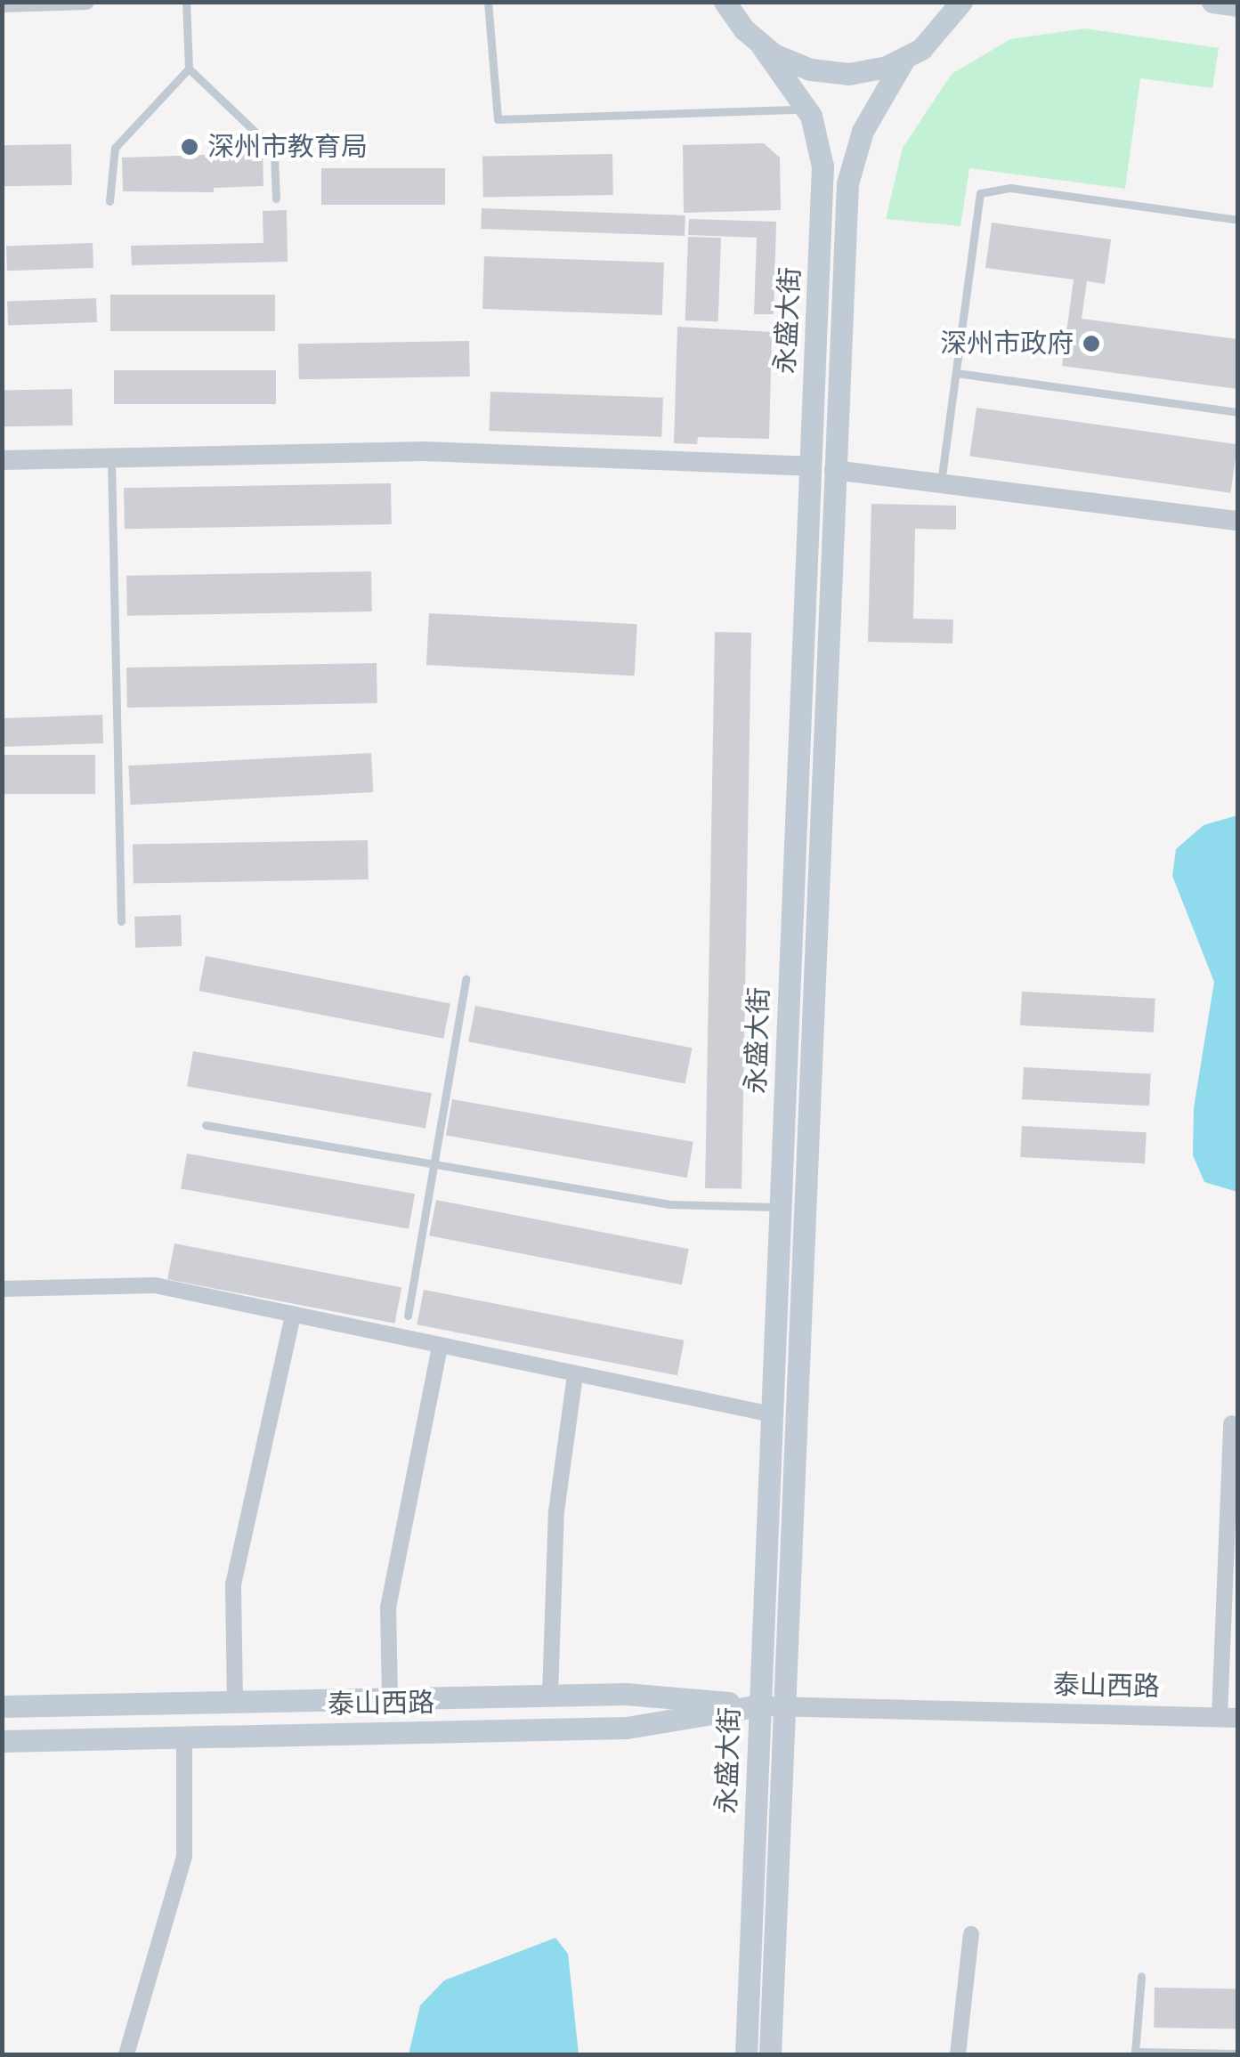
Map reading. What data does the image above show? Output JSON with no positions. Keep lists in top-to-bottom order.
{
  "streets": {
    "main road": ["永盛大街", "泰山西路"]
  },
  "crossings": [
    ["永盛大街", "泰山西路"]
  ],
  "places": ["深州市教育局", "深州市政府"]
}
